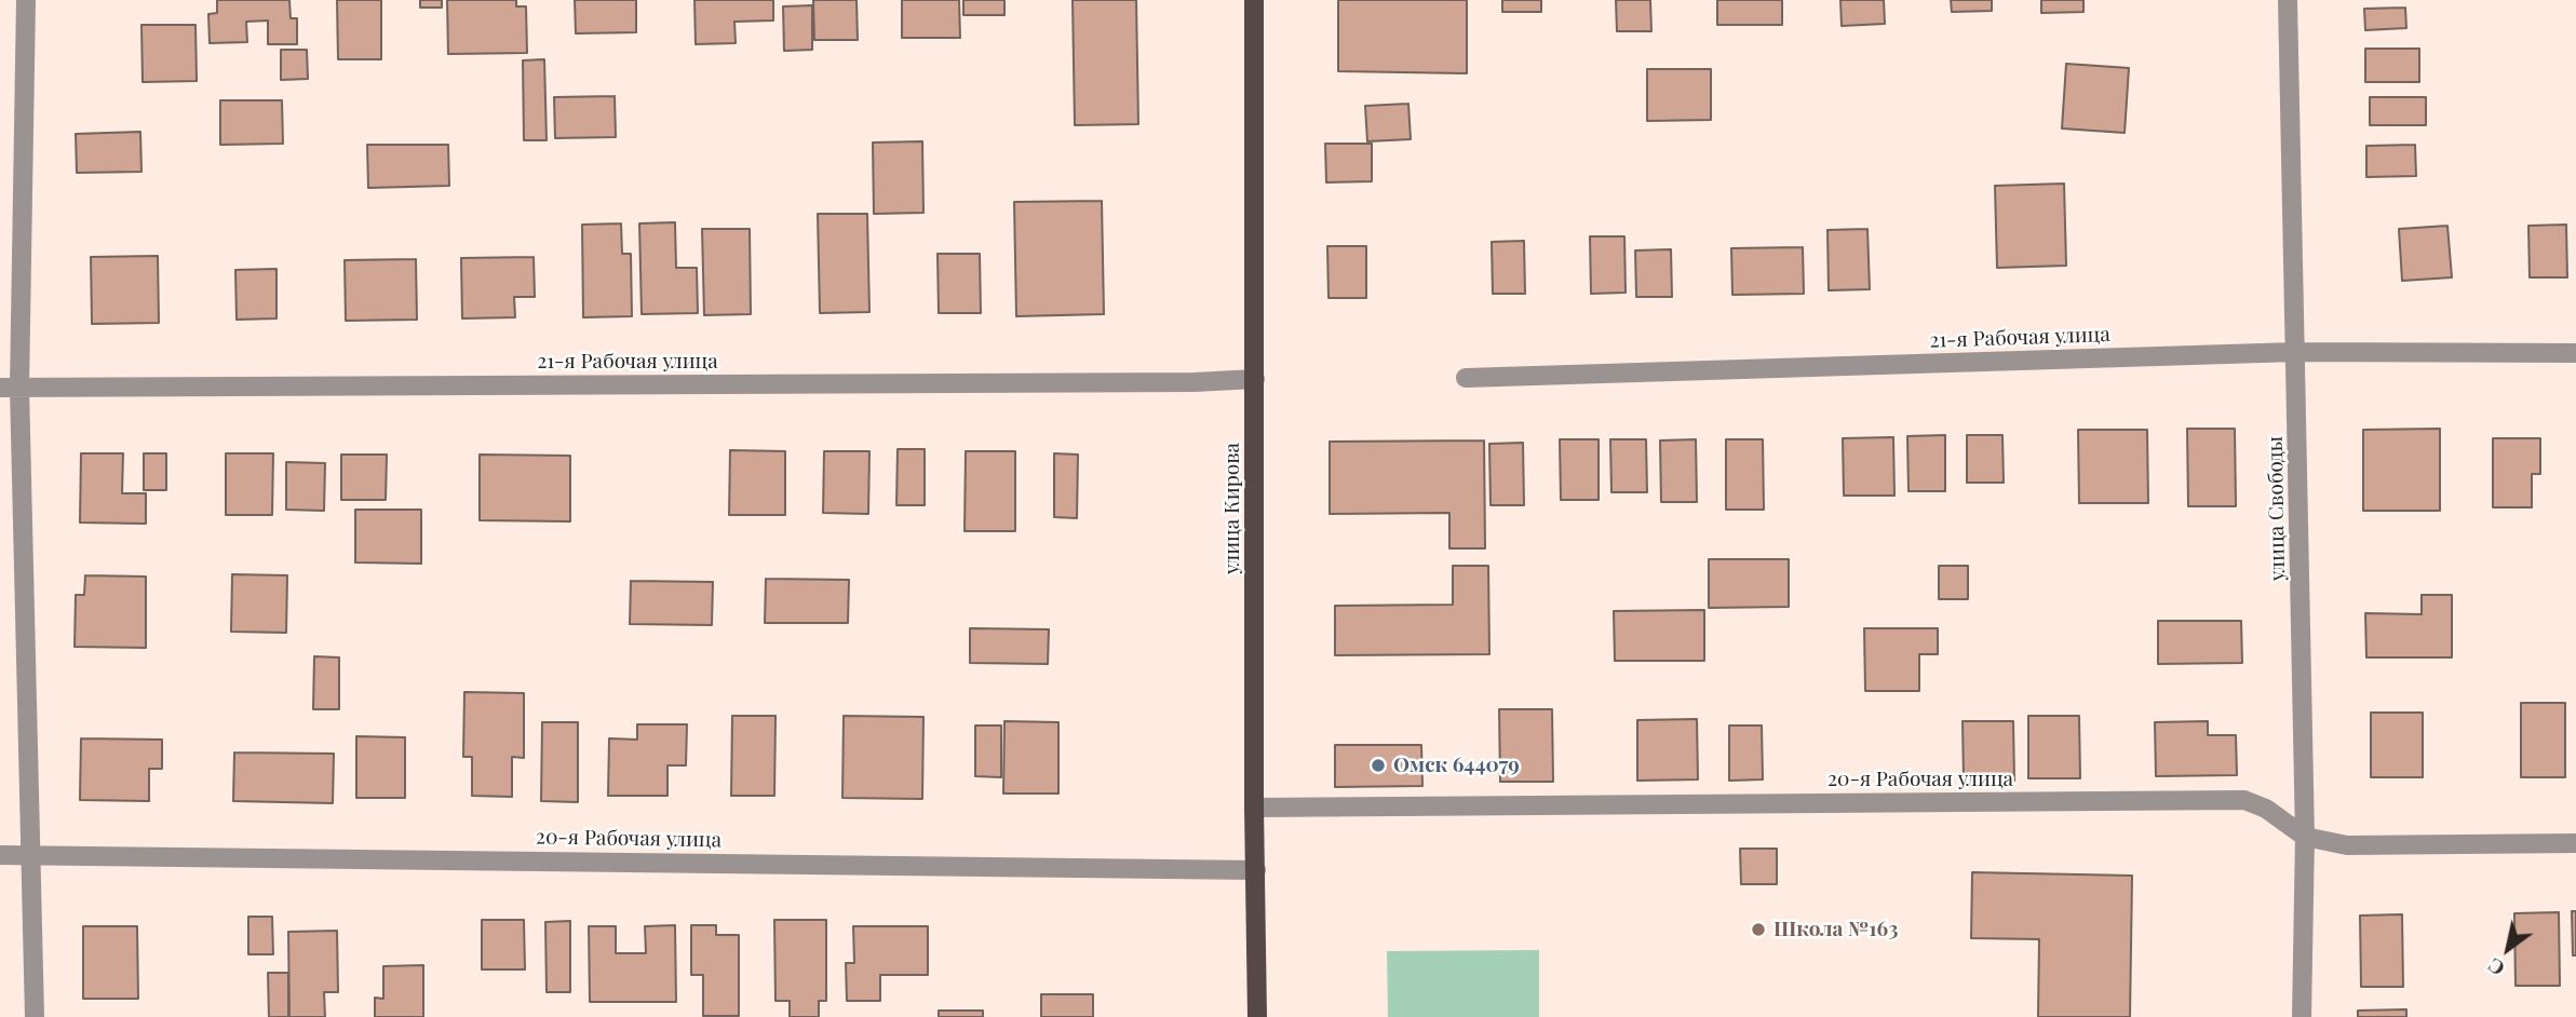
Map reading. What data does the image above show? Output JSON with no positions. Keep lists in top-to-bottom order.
{
  "streets": {
    "main road": ["улица Кирова"],
    "street": ["21-я Рабочая улица", "улица Свободы", "20-я Рабочая улица"]
  },
  "crossings": [
    ["21-я Рабочая улица", "улица Кирова"],
    ["21-я Рабочая улица", "улица Свободы"],
    ["улица Кирова", "20-я Рабочая улица"],
    ["улица Свободы", "20-я Рабочая улица"]
  ],
  "places": ["Омск 644079", "Школа №163"],
  "north": "bottom left"
}
